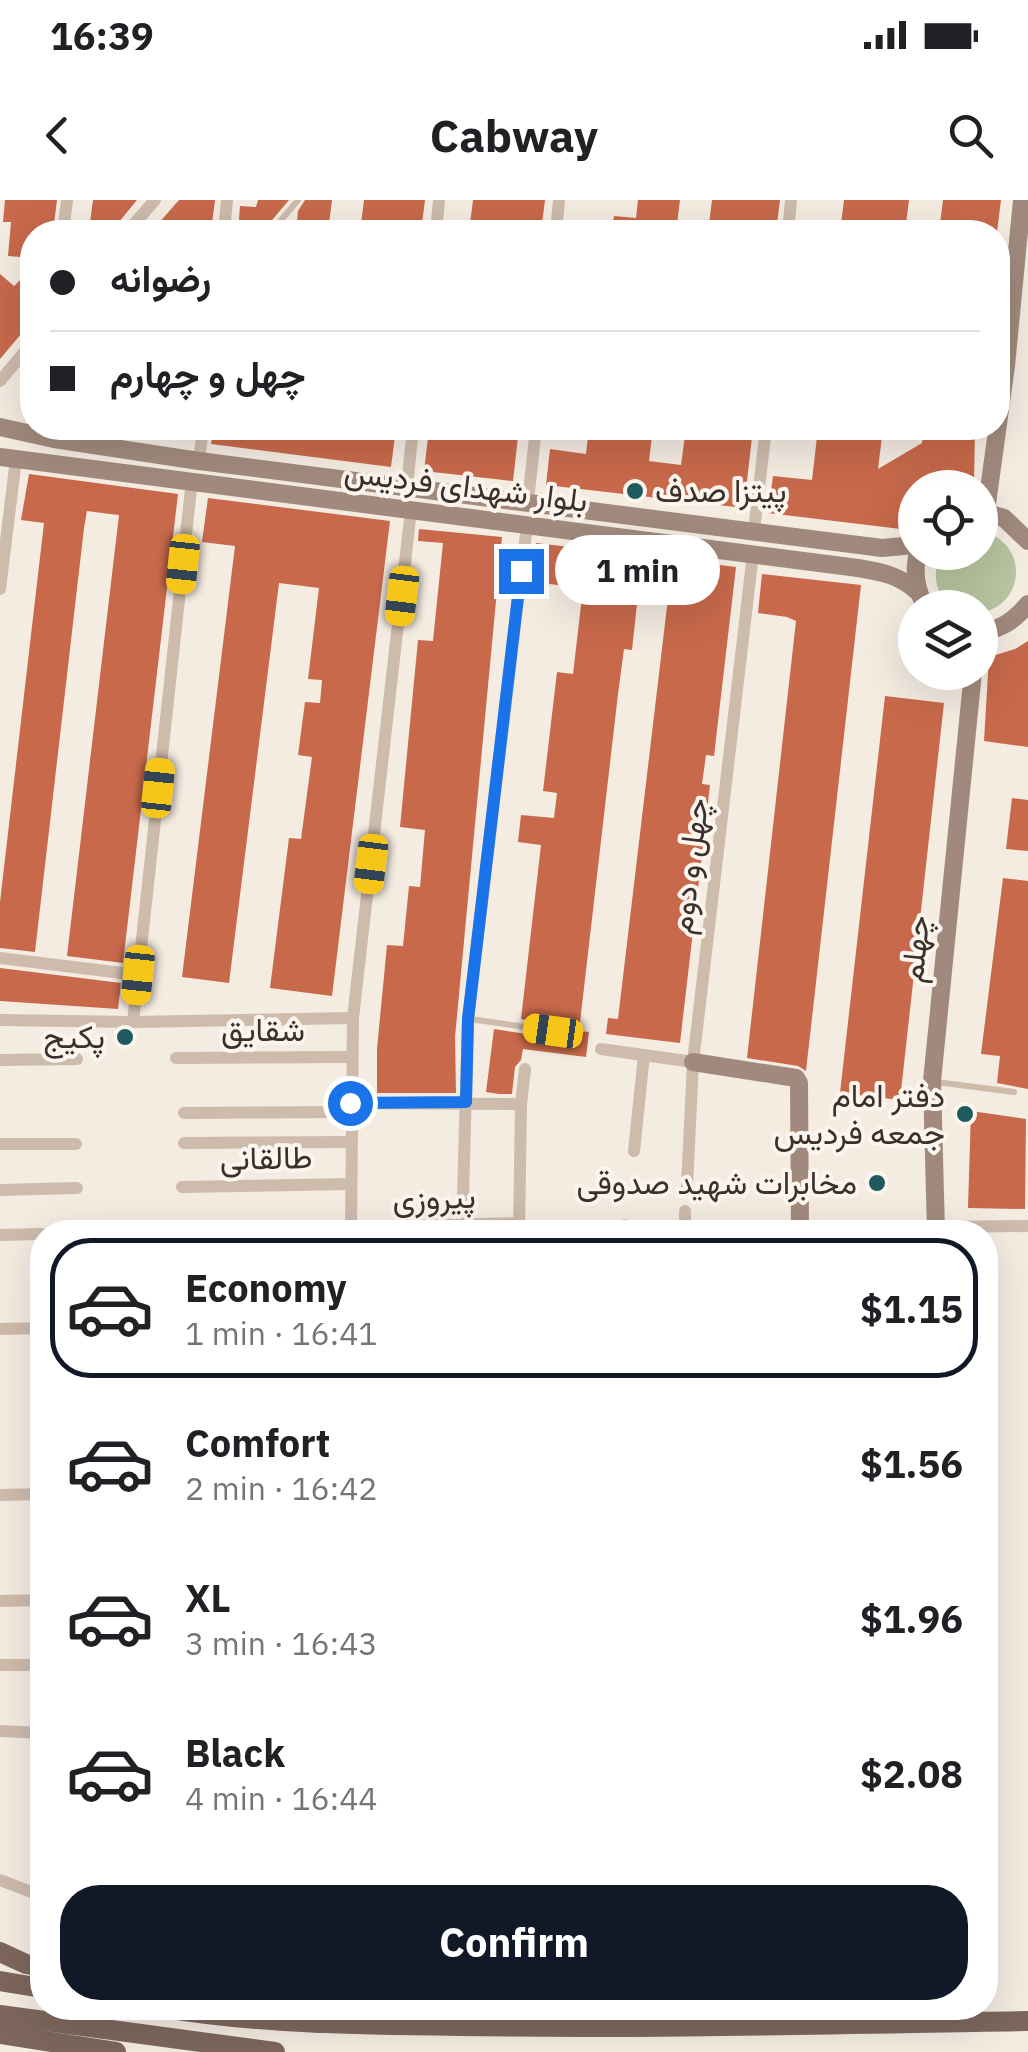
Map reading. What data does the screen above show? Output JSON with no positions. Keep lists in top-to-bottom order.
{
  "streets": {
    "main road": ["بلوار شهدای فردیس", "چهلم"],
    "street": ["چهل و دوم", "شقایق", "طالقانی"]
  },
  "crossings": [
    ["بلوار شهدای فردیس", "چهل و دوم"]
  ],
  "places": [
    "پیتزا صدف",
    "پکیج",
    "دفتر امام جمعه فردیس",
    "مخابرات شهید صدوقی"
  ],
  "page": {
    "status": "16:39",
    "header": "Cabway",
    "banner": ["رضوانه", "چهل و چهارم"],
    "bubble": "1 min",
    "list": [
      {
        "name": "Economy",
        "note": "1 min · 16:41",
        "value": "$1.15"
      },
      {
        "name": "Comfort",
        "note": "2 min · 16:42",
        "value": "$1.56"
      },
      {
        "name": "XL",
        "note": "3 min · 16:43",
        "value": "$1.96"
      },
      {
        "name": "Black",
        "note": "4 min · 16:44",
        "value": "$2.08"
      }
    ],
    "buttons": "Confirm"
  }
}
